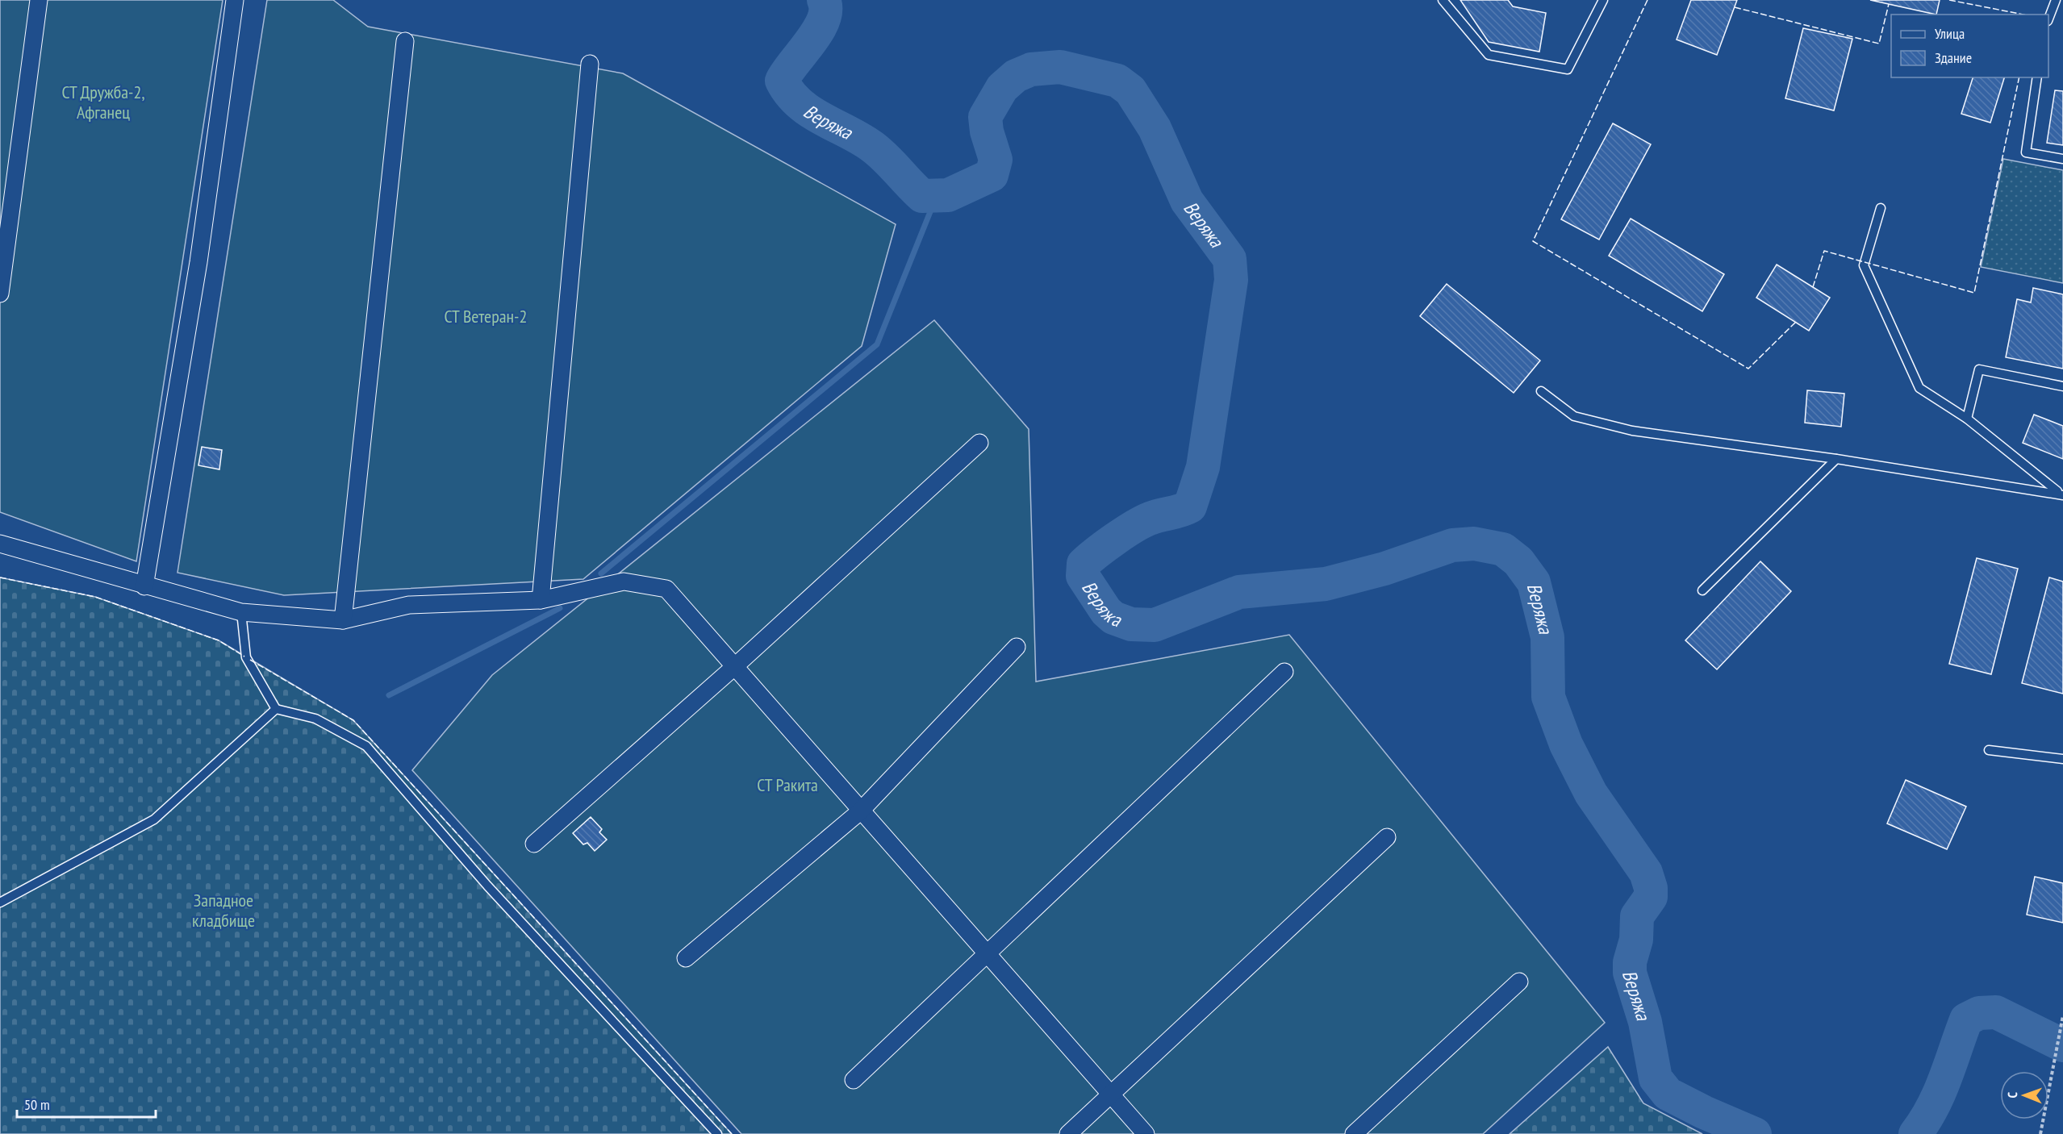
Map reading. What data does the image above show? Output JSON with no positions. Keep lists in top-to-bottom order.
{
  "water": ["Веряжа"],
  "parks": [
    "СТ Дружба-2, Афганец",
    "СТ Ветеран-2",
    "СТ Ракита",
    "Западное кладбище"
  ],
  "legend": ["Улица", "Здание"],
  "scale_bar": "50 m",
  "north": "left"
}
